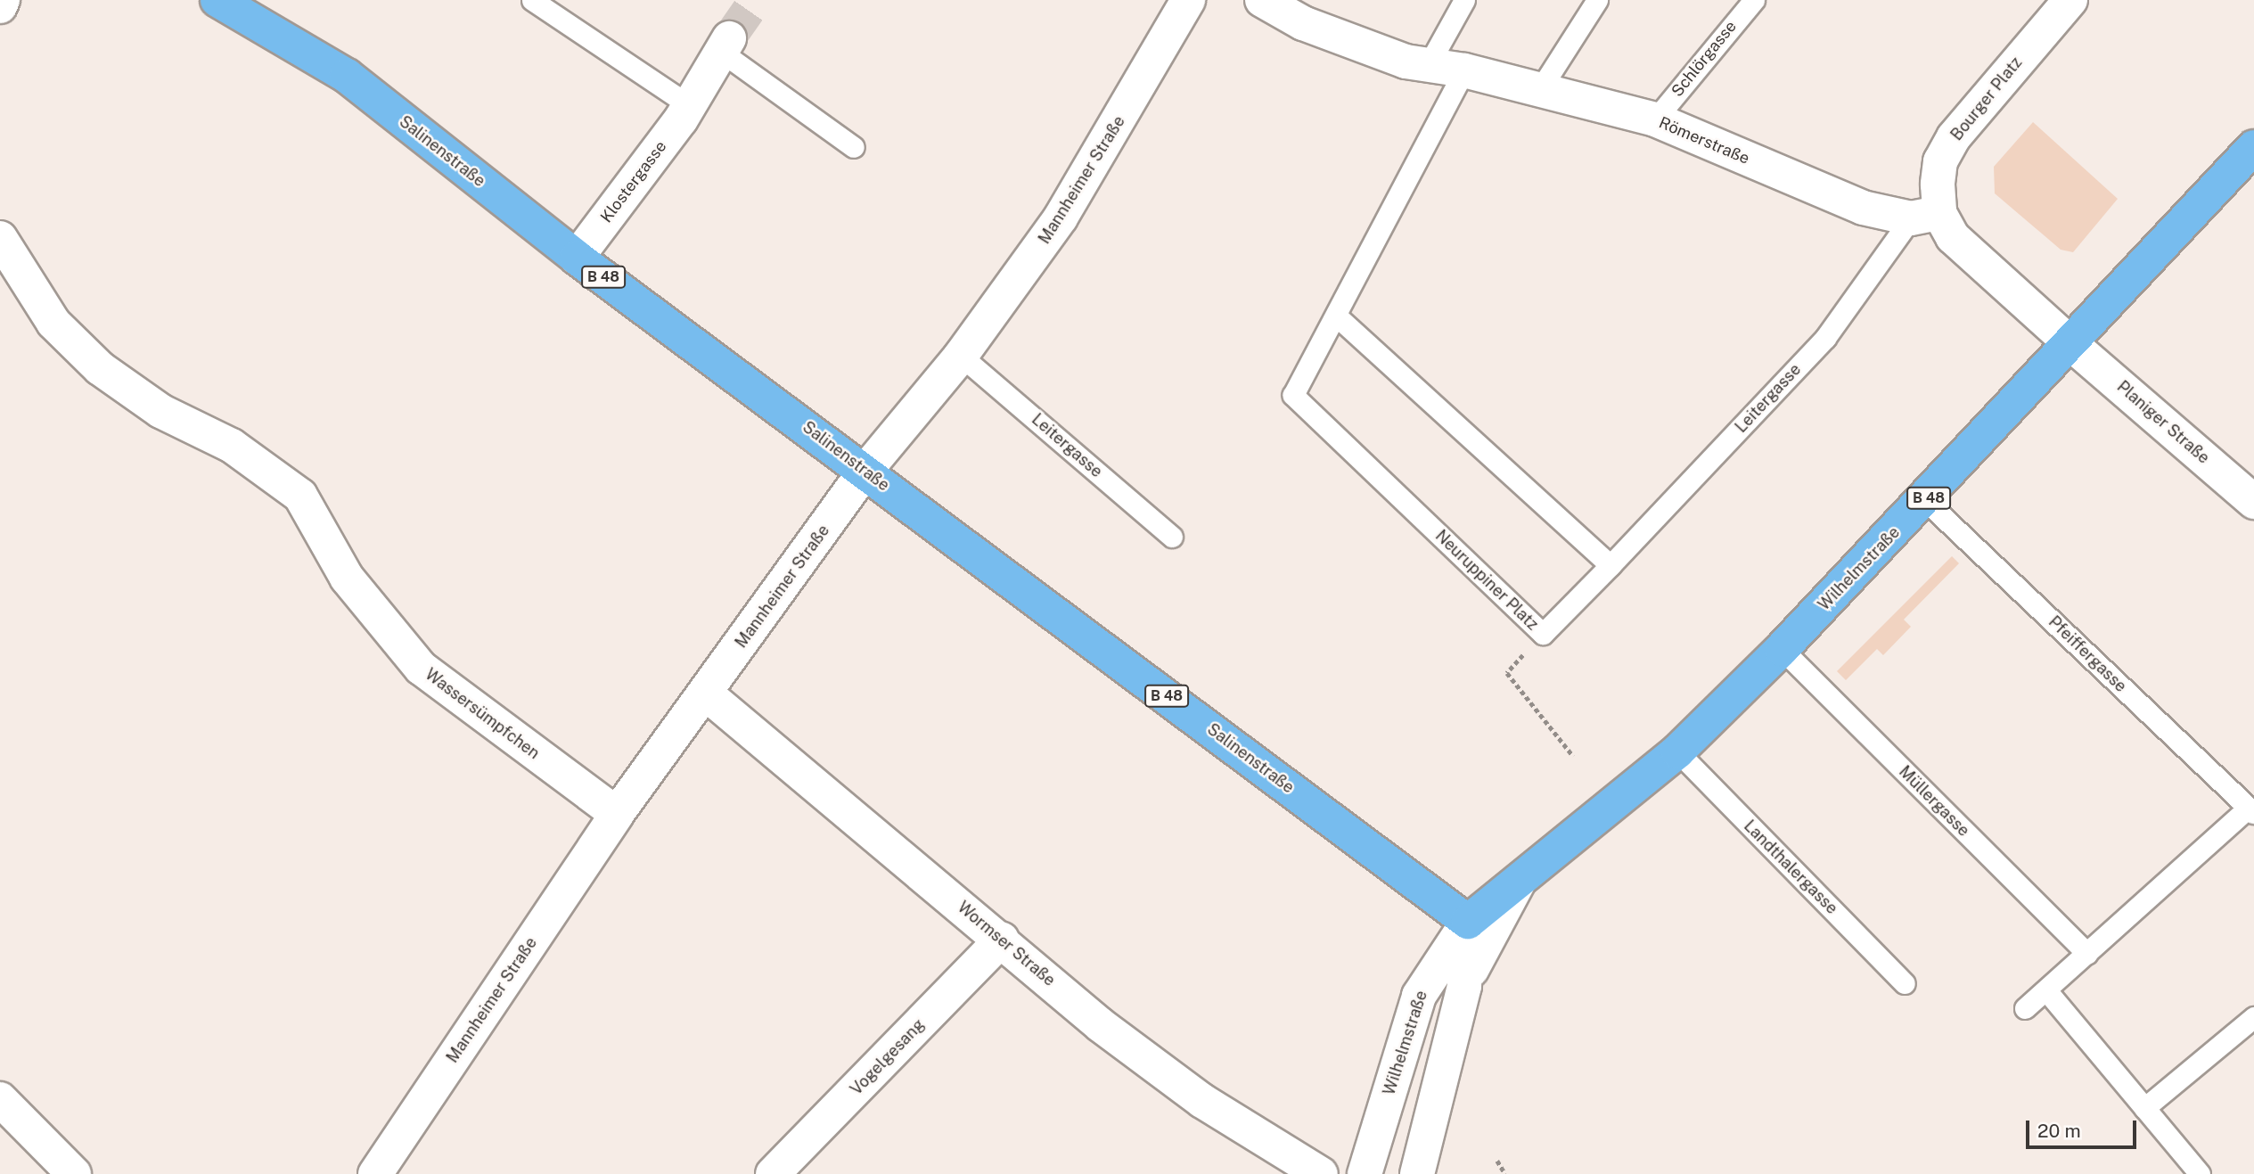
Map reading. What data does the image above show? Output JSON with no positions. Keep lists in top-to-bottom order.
{
  "streets": {
    "main road": ["Salinenstraße", "B 48", "Wilhelmstraße"],
    "street": [
      "Bourger Platz",
      "Römerstraße",
      "Mannheimer Straße",
      "Klostergasse",
      "Planiger Straße",
      "Wassersümpfchen",
      "Wormser Straße",
      "Vogelgesang"
    ],
    "lane": [
      "Schlörgasse",
      "Leitergasse",
      "Neuruppiner Platz",
      "Pfeiffergasse",
      "Müllergasse",
      "Landthalergasse"
    ]
  },
  "crossings": [
    ["Schlörgasse", "Römerstraße"],
    ["Bourger Platz", "Römerstraße"],
    ["Bourger Platz", "Leitergasse"],
    ["Römerstraße", "Leitergasse"],
    ["Salinenstraße", "Mannheimer Straße"],
    ["Salinenstraße", "Klostergasse"],
    ["Salinenstraße", "Wilhelmstraße"],
    ["Mannheimer Straße", "Leitergasse"],
    ["Mannheimer Straße", "Wassersümpfchen"],
    ["Mannheimer Straße", "Wormser Straße"],
    ["Leitergasse", "Neuruppiner Platz"],
    ["Planiger Straße", "Wilhelmstraße"],
    ["Wilhelmstraße", "Pfeiffergasse"],
    ["Wilhelmstraße", "Müllergasse"],
    ["Wilhelmstraße", "Landthalergasse"],
    ["Pfeiffergasse", "Müllergasse"],
    ["Wormser Straße", "Vogelgesang"]
  ],
  "scale_bar": "20 m"
}
